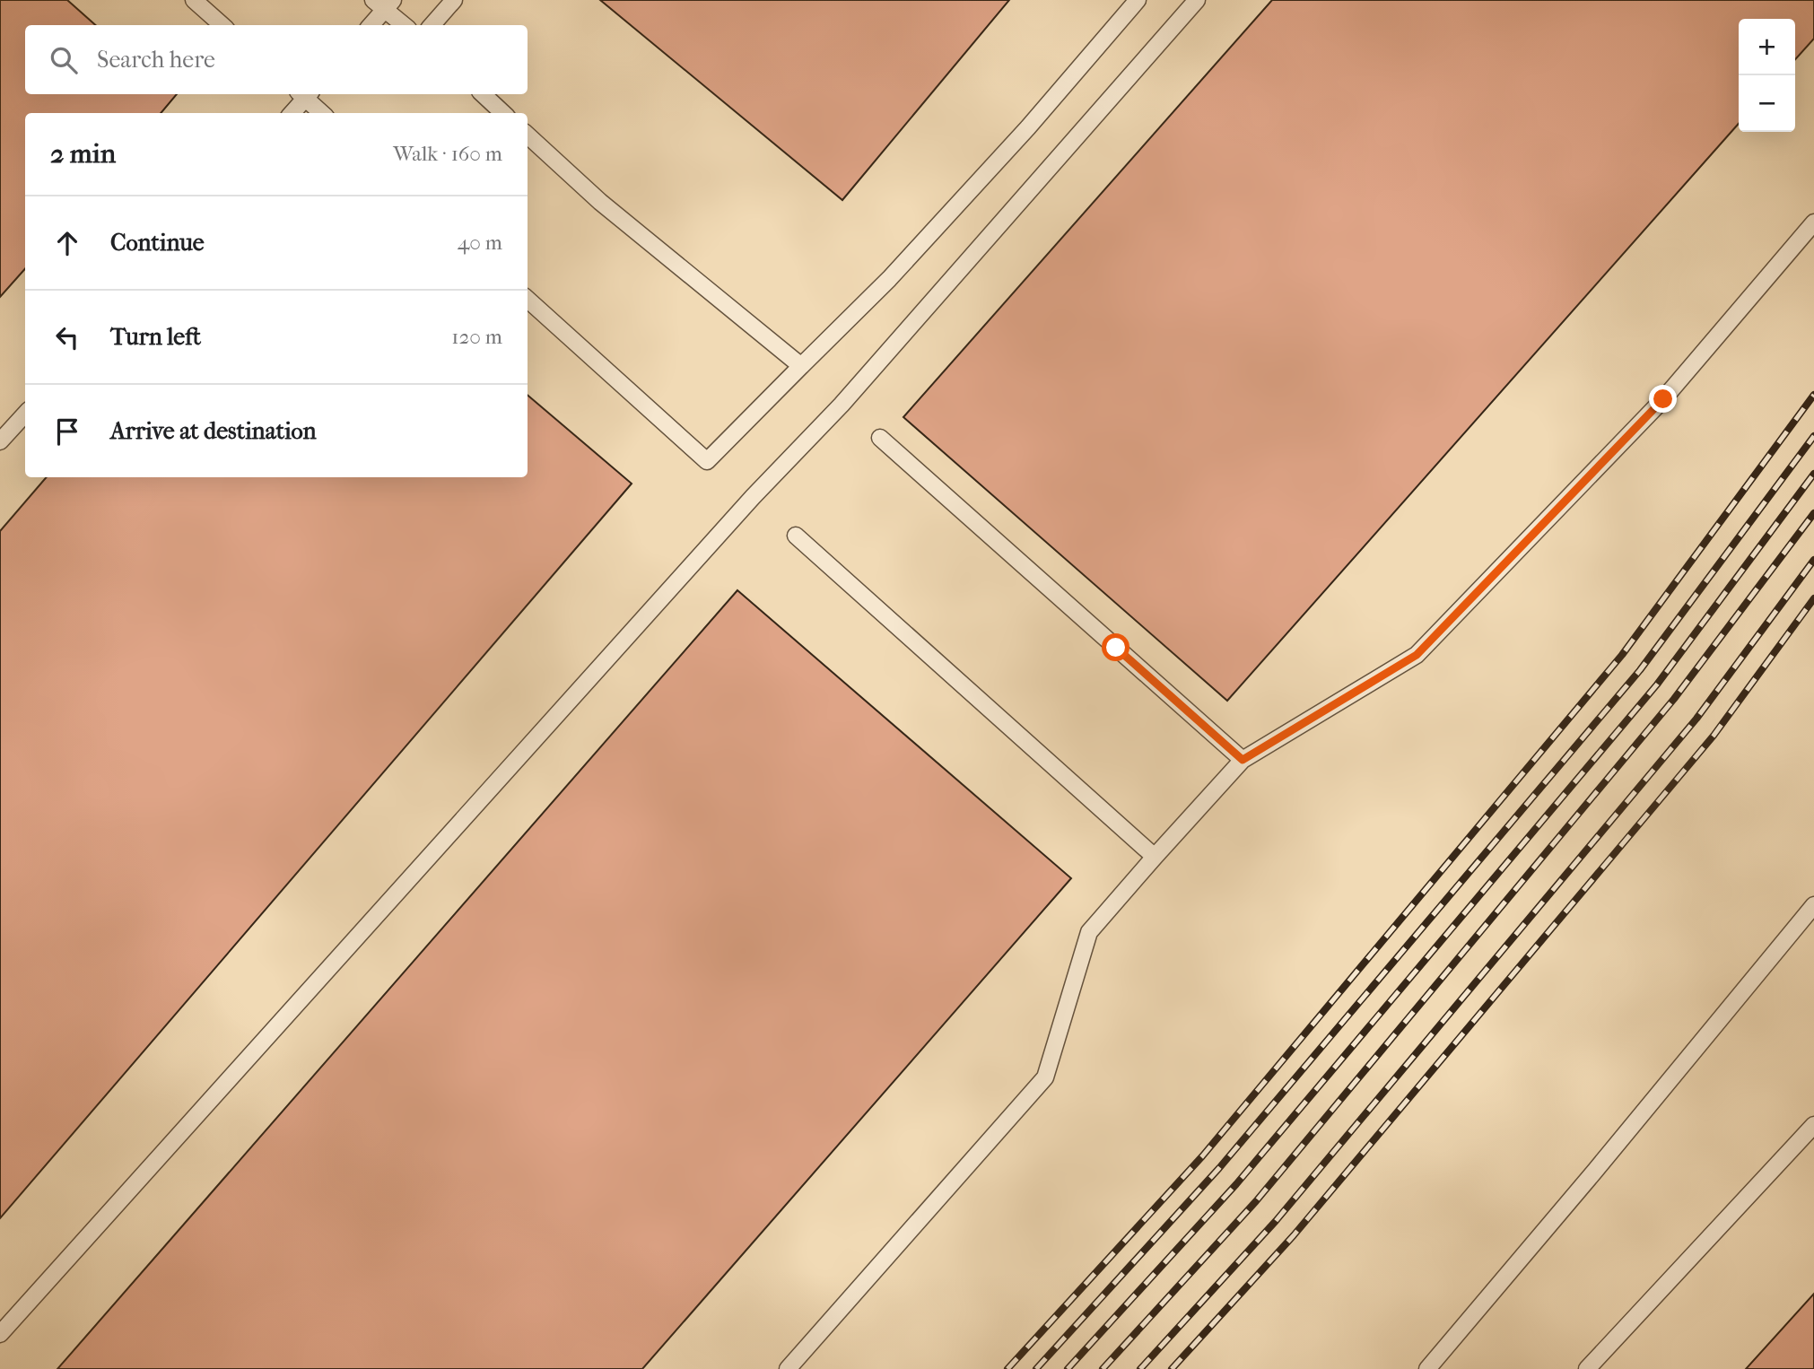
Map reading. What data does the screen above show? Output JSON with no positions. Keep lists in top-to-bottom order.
{
  "page": {
    "map_buttons": ["+", "−"],
    "search": "Search here",
    "heading": ["2 min", "Walk · 160 m"],
    "list": [
      ["Continue", "40 m"],
      ["Turn left", "120 m"],
      "Arrive at destination"
    ]
  }
}
